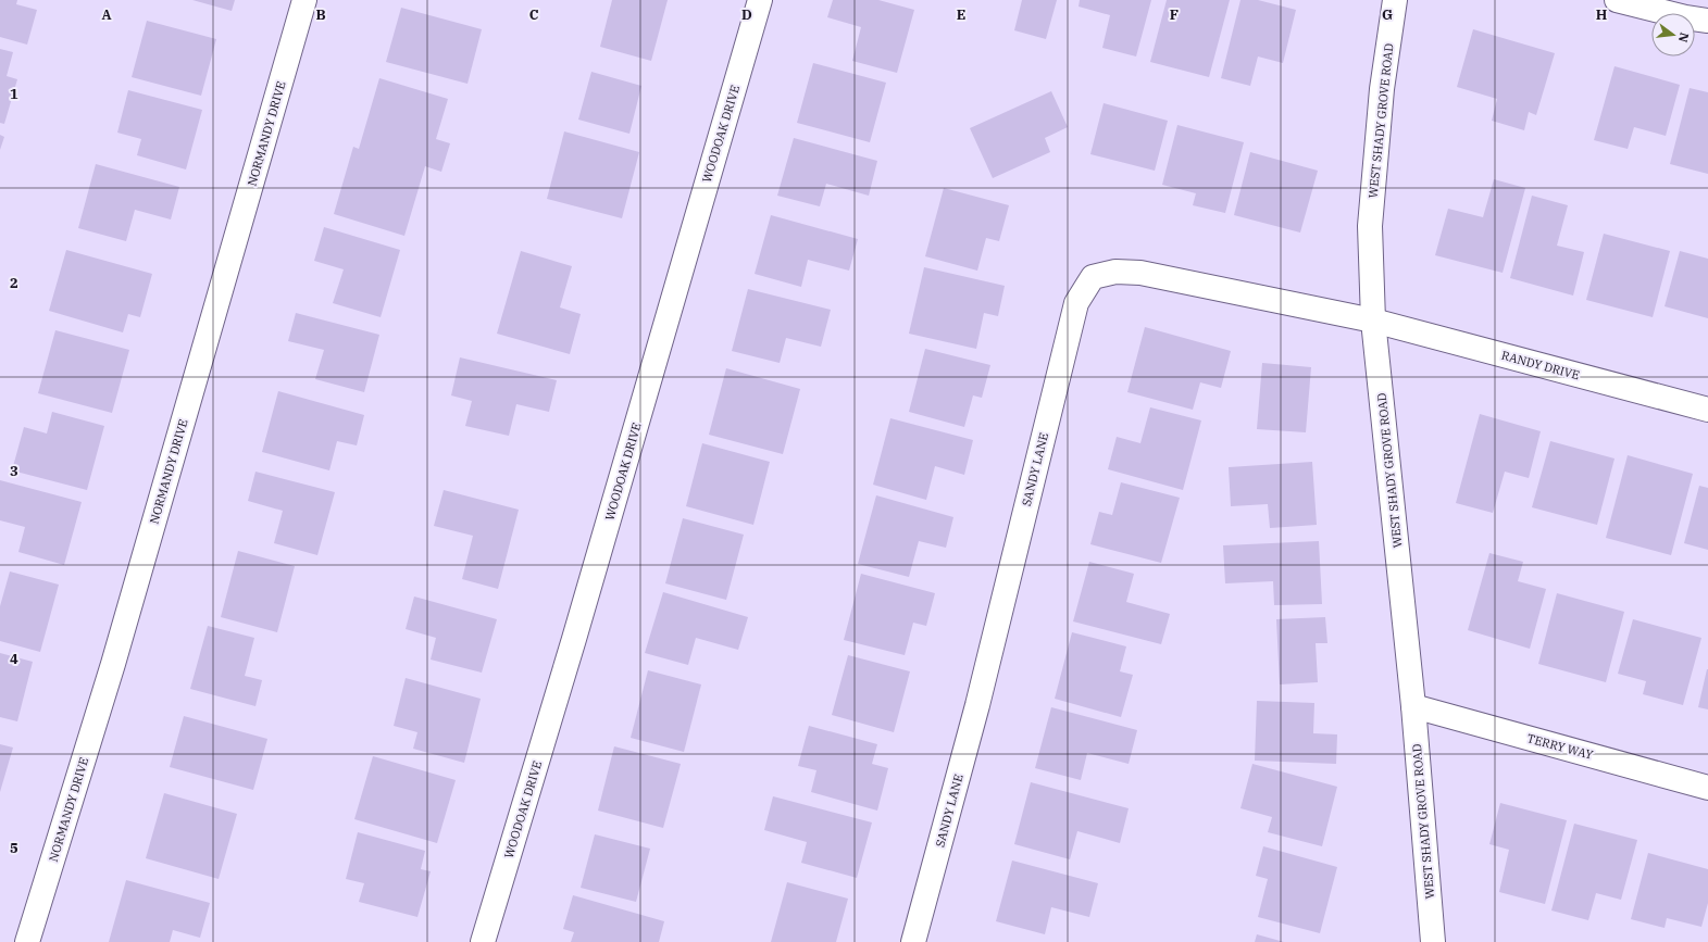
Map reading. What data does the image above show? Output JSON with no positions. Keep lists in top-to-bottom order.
{
  "streets": {
    "street": [
      "WEST SHADY GROVE ROAD",
      "NORMANDY DRIVE",
      "WOODOAK DRIVE",
      "RANDY DRIVE",
      "SANDY LANE",
      "TERRY WAY"
    ]
  },
  "crossings": [
    ["WEST SHADY GROVE ROAD", "RANDY DRIVE"],
    ["WEST SHADY GROVE ROAD", "SANDY LANE"],
    ["WEST SHADY GROVE ROAD", "TERRY WAY"],
    ["RANDY DRIVE", "SANDY LANE"]
  ],
  "north": "right",
  "grid": {
    "columns": [
      "A",
      "B",
      "C",
      "D",
      "E",
      "F",
      "G",
      "H"
    ],
    "rows": [
      "1",
      "2",
      "3",
      "4",
      "5"
    ]
  }
}
